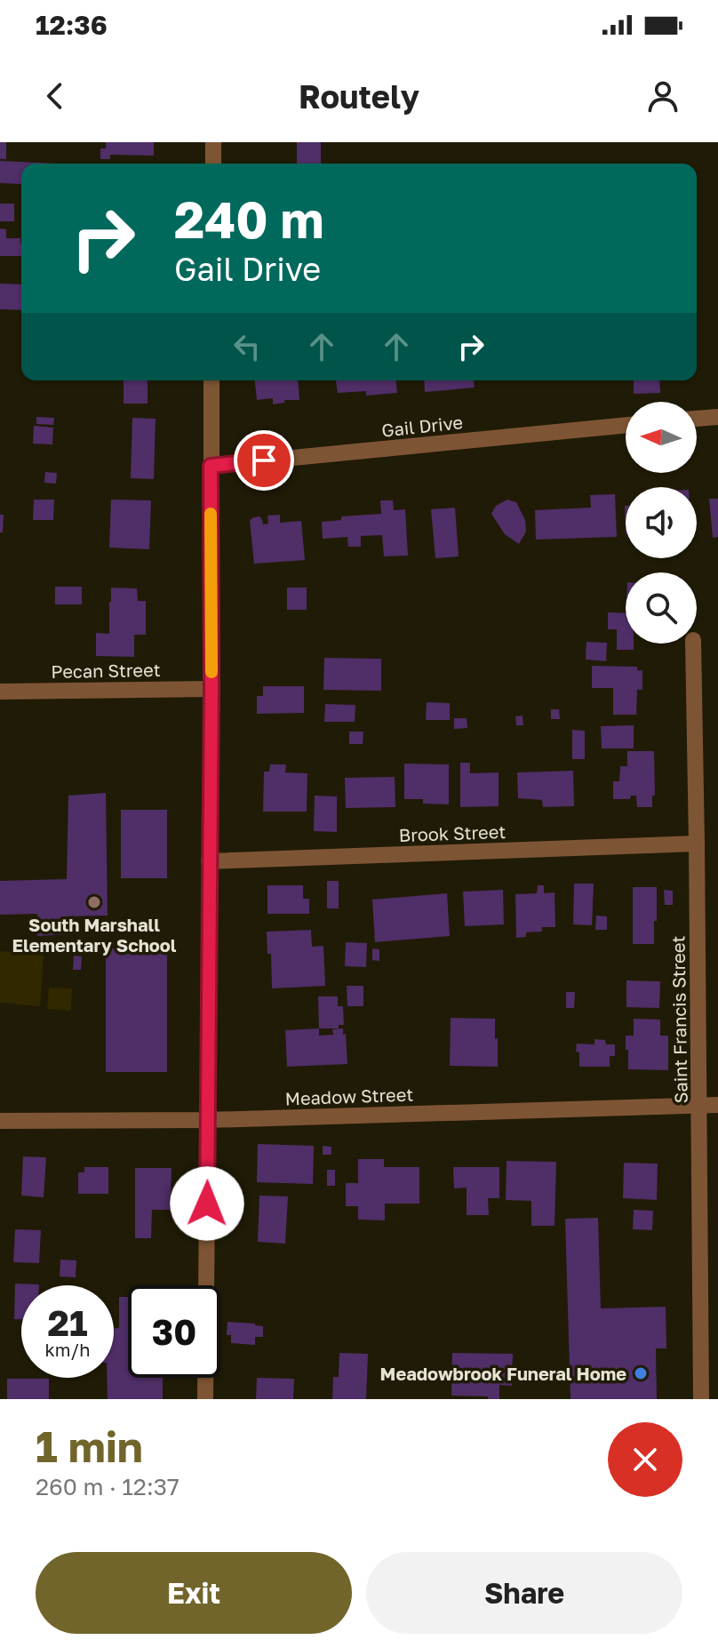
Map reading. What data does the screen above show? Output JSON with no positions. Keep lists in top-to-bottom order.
{
  "streets": {
    "street": [
      "Gail Drive",
      "Pecan Street",
      "Brook Street",
      "Saint Francis Street",
      "Meadow Street"
    ]
  },
  "crossings": [
    ["Brook Street", "Saint Francis Street"],
    ["Saint Francis Street", "Meadow Street"]
  ],
  "places": ["South Marshall Elementary School", "Meadowbrook Funeral Home"],
  "north": "left",
  "page": {
    "status": "12:36",
    "header": "Routely",
    "turn": ["240 m", "Gail Drive"],
    "speed": "21 km/h",
    "limit": "30",
    "heading": ["1 min", "260 m · 12:37"],
    "buttons": ["Exit", "Share"]
  }
}
